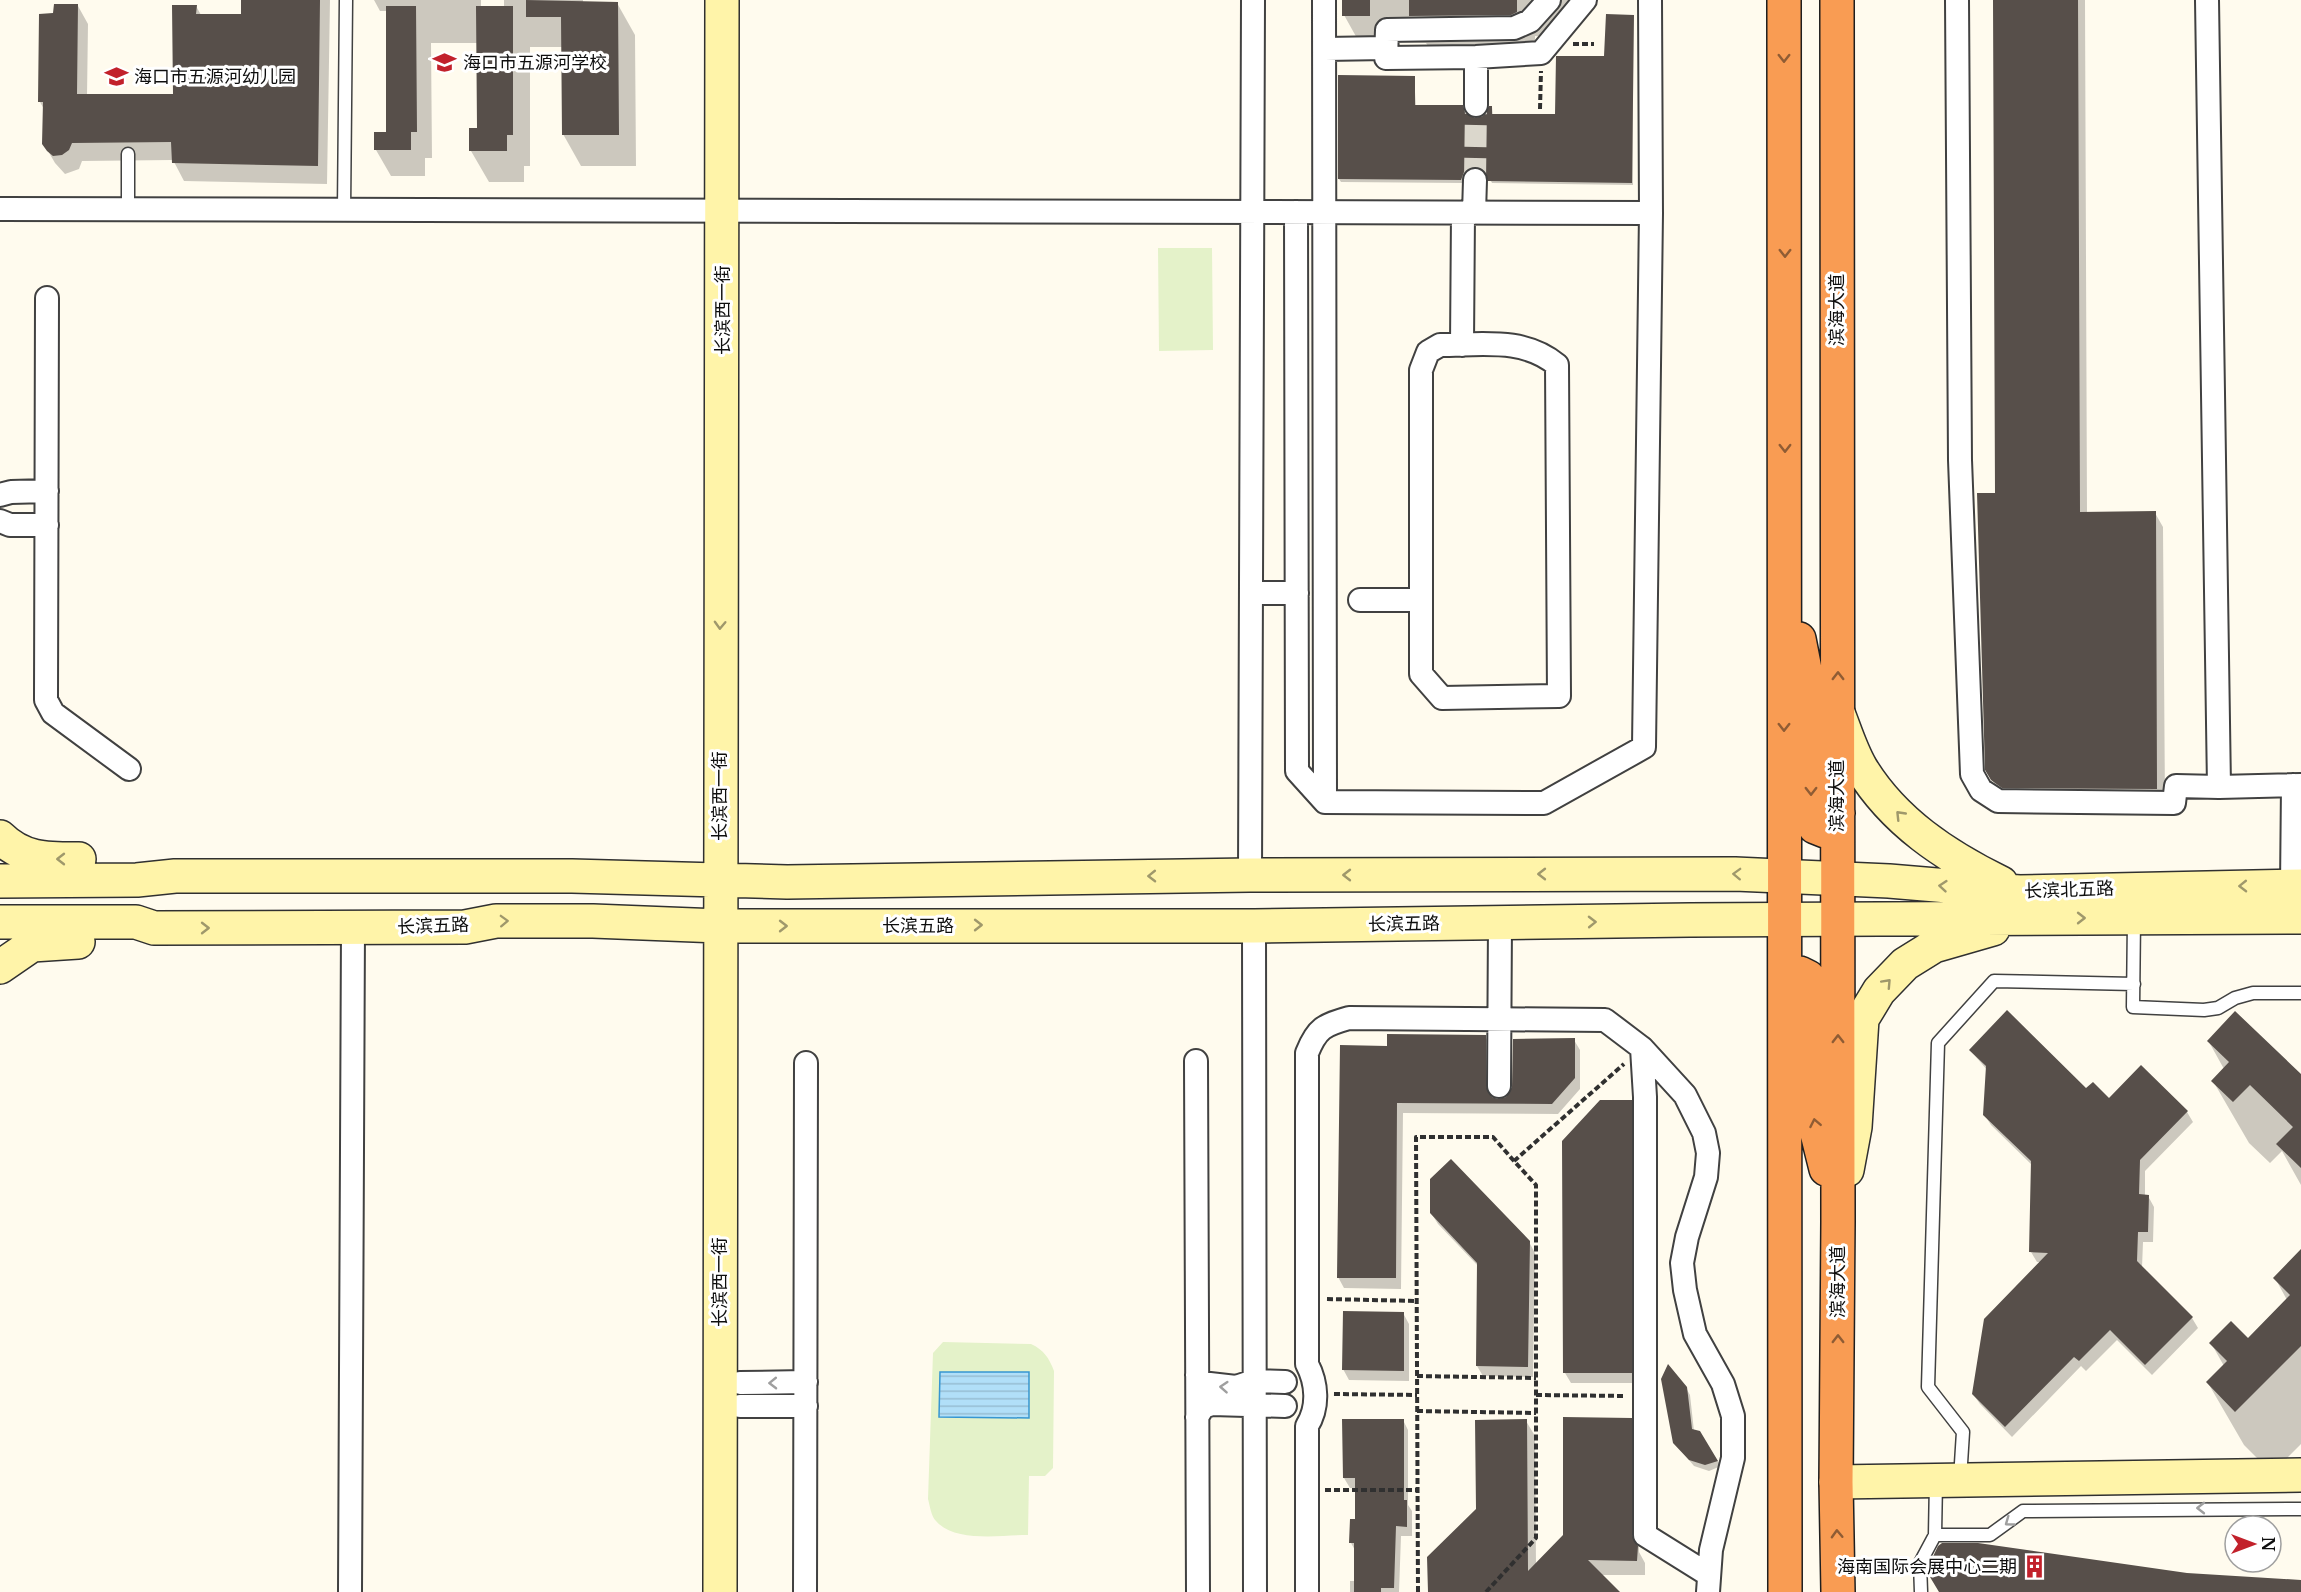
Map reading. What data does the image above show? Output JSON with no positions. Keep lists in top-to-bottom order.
{
  "streets": {
    "highway": ["滨海大道"],
    "street": ["长滨西一街", "长滨北五路", "长滨五路"]
  },
  "crossings": [
    ["长滨西一街", "长滨五路"],
    ["滨海大道", "长滨北五路"],
    ["滨海大道", "长滨五路"],
    ["长滨北五路", "长滨五路"]
  ],
  "places": {
    "school or university": ["海口市五源河学校", "海口市五源河幼儿园"],
    "building": ["海南国际会展中心二期"]
  },
  "north": "right"
}
